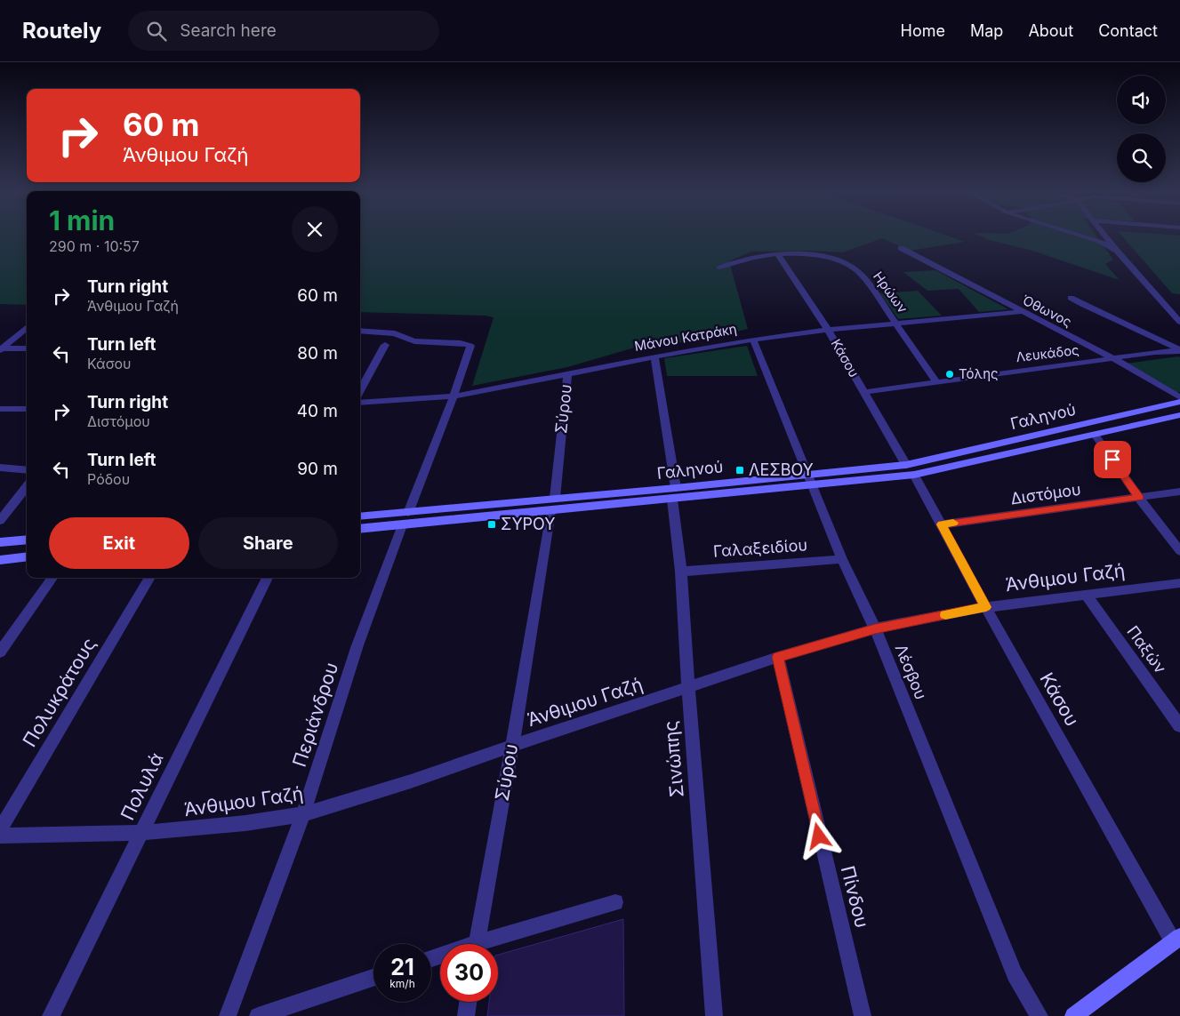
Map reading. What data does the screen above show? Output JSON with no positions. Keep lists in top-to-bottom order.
{
  "streets": {
    "street": [
      "Ηρώων",
      "Όθωνος",
      "Μάνου Κατράκη",
      "Λευκάδος",
      "Κάσου",
      "Σύρου",
      "Γαληνού",
      "Διστόμου",
      "Γαλαξειδίου",
      "Άνθιμου Γαζή",
      "Παξών",
      "Λέσβου",
      "Πολυκράτους",
      "Περιάνδρου",
      "Σινώπης",
      "Πολυλά",
      "Πίνδου"
    ]
  },
  "crossings": [
    ["Ηρώων", "Μάνου Κατράκη"],
    ["Ηρώων", "Λευκάδος"],
    ["Ηρώων", "Κάσου"],
    ["Όθωνος", "Μάνου Κατράκη"],
    ["Όθωνος", "Λευκάδος"],
    ["Μάνου Κατράκη", "Κάσου"],
    ["Μάνου Κατράκη", "Σύρου"],
    ["Μάνου Κατράκη", "Λέσβου"],
    ["Μάνου Κατράκη", "Περιάνδρου"],
    ["Μάνου Κατράκη", "Σινώπης"],
    ["Λευκάδος", "Κάσου"],
    ["Κάσου", "Γαληνού"],
    ["Κάσου", "Διστόμου"],
    ["Κάσου", "Άνθιμου Γαζή"],
    ["Σύρου", "Γαληνού"],
    ["Σύρου", "Άνθιμου Γαζή"],
    ["Γαληνού", "Λέσβου"],
    ["Γαληνού", "Περιάνδρου"],
    ["Γαληνού", "Σινώπης"],
    ["Γαλαξειδίου", "Λέσβου"],
    ["Γαλαξειδίου", "Σινώπης"],
    ["Άνθιμου Γαζή", "Παξών"],
    ["Άνθιμου Γαζή", "Λέσβου"],
    ["Άνθιμου Γαζή", "Περιάνδρου"],
    ["Άνθιμου Γαζή", "Σινώπης"],
    ["Άνθιμου Γαζή", "Πολυλά"],
    ["Άνθιμου Γαζή", "Πίνδου"]
  ],
  "places": {
    "other": ["Τόλης"],
    "transit": ["ΛΕΣΒΟΥ", "ΣΥΡΟΥ"]
  },
  "page": {
    "header": "Routely",
    "search": "Search here",
    "nav": [
      "Home",
      "Map",
      "About",
      "Contact"
    ],
    "turn": ["60 m", "Άνθιμου Γαζή"],
    "heading": ["1 min", "290 m · 10:57"],
    "list": [
      {
        "name": "Turn right",
        "note": "Άνθιμου Γαζή",
        "value": "60 m"
      },
      {
        "name": "Turn left",
        "note": "Κάσου",
        "value": "80 m"
      },
      {
        "name": "Turn right",
        "note": "Διστόμου",
        "value": "40 m"
      },
      {
        "name": "Turn left",
        "note": "Ρόδου",
        "value": "90 m"
      }
    ],
    "buttons": ["Exit", "Share"],
    "speed": "21 km/h",
    "limit": "30"
  }
}
